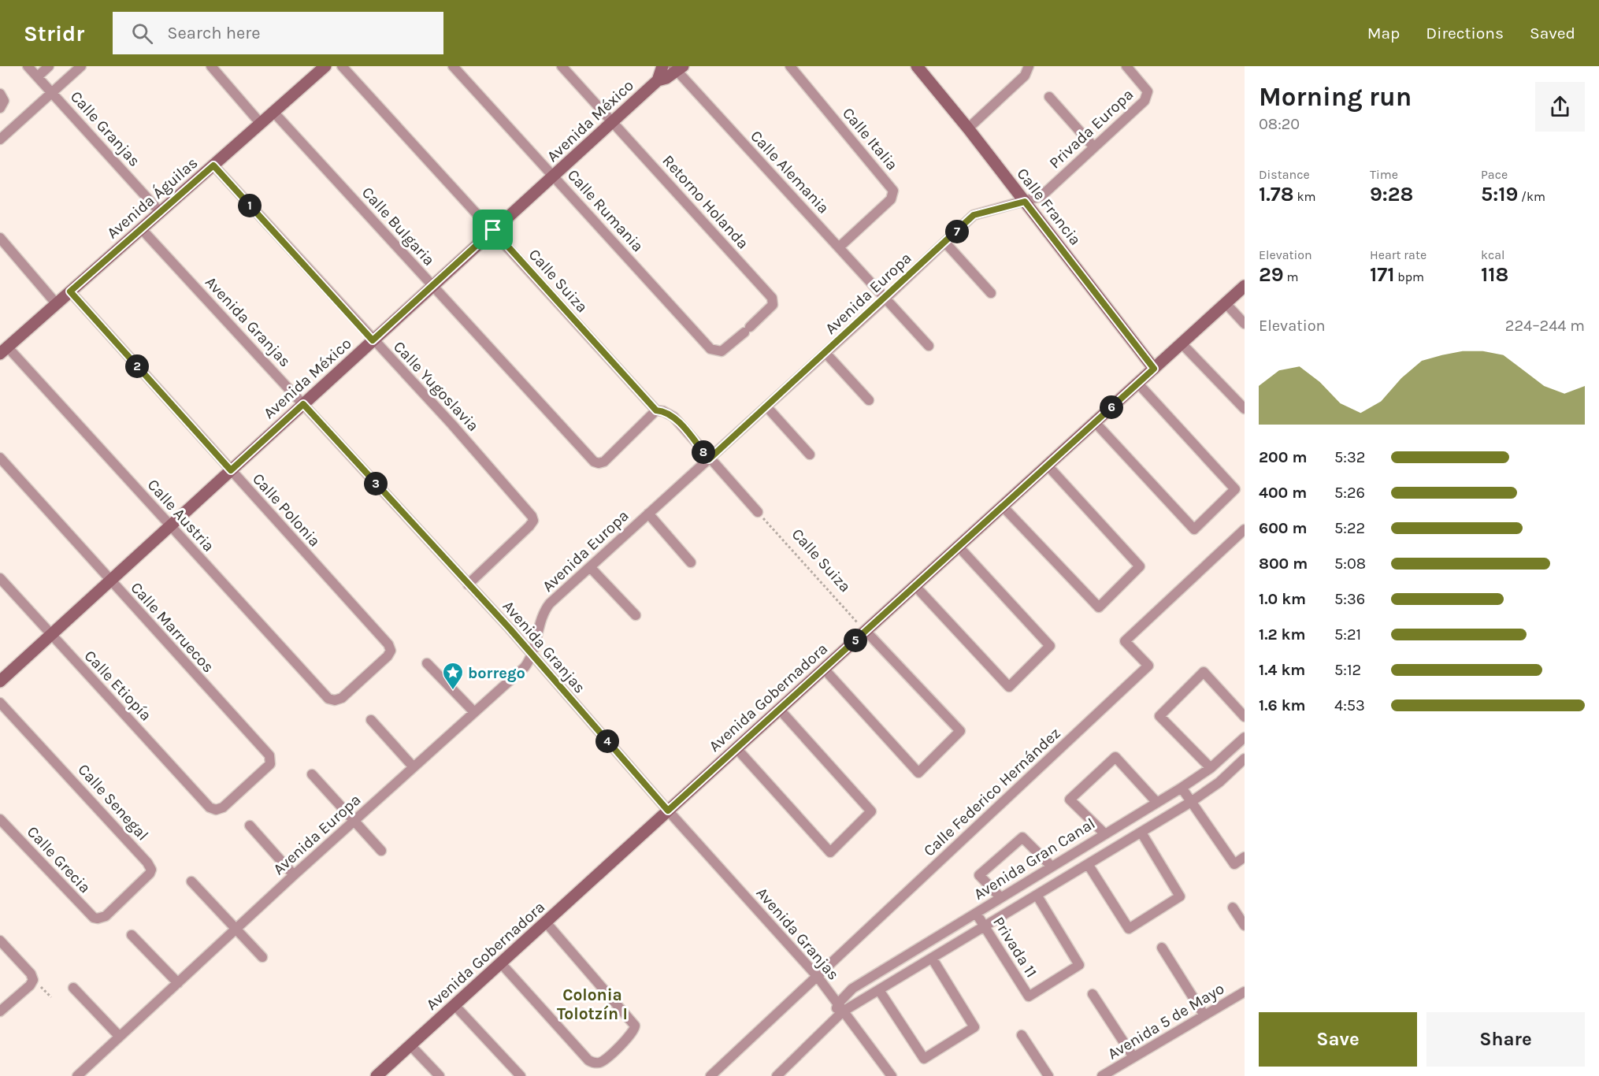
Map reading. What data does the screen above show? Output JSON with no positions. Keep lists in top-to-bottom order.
{
  "streets": {
    "street": [
      "Avenida México",
      "Calle Granjas",
      "Privada Europa",
      "Calle Italia",
      "Calle Alemania",
      "Avenida Águilas",
      "Retorno Holanda",
      "Calle Francia",
      "Calle Rumania",
      "Calle Bulgaria",
      "Calle Suiza",
      "Avenida Europa",
      "Avenida Granjas",
      "Calle Yugoslavia",
      "Calle Polonia",
      "Calle Austria",
      "Calle Marruecos",
      "Calle Etiopía",
      "Avenida Gobernadora",
      "Calle Federico Hernández",
      "Calle Senegal",
      "Avenida Gran Canal",
      "Calle Grecia",
      "Privada 11",
      "Avenida 5 de Mayo"
    ]
  },
  "crossings": [
    ["Avenida México", "Calle Alemania"],
    ["Avenida México", "Retorno Holanda"],
    ["Avenida México", "Calle Rumania"],
    ["Avenida México", "Calle Bulgaria"],
    ["Avenida México", "Calle Suiza"],
    ["Avenida México", "Avenida Granjas"],
    ["Avenida México", "Calle Yugoslavia"],
    ["Avenida México", "Calle Polonia"],
    ["Avenida México", "Calle Austria"],
    ["Avenida México", "Calle Marruecos"],
    ["Avenida México", "Calle Etiopía"],
    ["Calle Granjas", "Avenida Águilas"],
    ["Privada Europa", "Calle Francia"],
    ["Privada Europa", "Avenida Europa"],
    ["Calle Italia", "Calle Alemania"],
    ["Calle Alemania", "Avenida Europa"],
    ["Avenida Águilas", "Calle Bulgaria"],
    ["Avenida Águilas", "Avenida Granjas"],
    ["Avenida Águilas", "Calle Yugoslavia"],
    ["Avenida Águilas", "Calle Polonia"],
    ["Avenida Águilas", "Calle Austria"],
    ["Retorno Holanda", "Calle Rumania"],
    ["Calle Francia", "Avenida Europa"],
    ["Calle Francia", "Avenida Gobernadora"],
    ["Calle Bulgaria", "Calle Suiza"],
    ["Calle Suiza", "Avenida Europa"],
    ["Calle Suiza", "Avenida Gobernadora"],
    ["Avenida Europa", "Avenida Granjas"],
    ["Avenida Granjas", "Calle Yugoslavia"],
    ["Avenida Granjas", "Avenida Gobernadora"],
    ["Avenida Granjas", "Calle Federico Hernández"],
    ["Avenida Granjas", "Avenida Gran Canal"],
    ["Calle Polonia", "Calle Austria"],
    ["Calle Marruecos", "Calle Etiopía"],
    ["Calle Senegal", "Calle Grecia"],
    ["Avenida Gran Canal", "Privada 11"]
  ],
  "districts": ["Colonia Tolotzín I"],
  "places": {
    "place": ["borrego"]
  },
  "page": {
    "header": "Stridr",
    "search": "Search here",
    "nav": ["Map", "Directions", "Saved"],
    "heading": ["Morning run", "08:20"],
    "stats": [
      ["Distance", "1.78 km"],
      ["Time", "9:28"],
      ["Pace", "5:19 /km"],
      ["Elevation", "29 m"],
      ["Heart rate", "171 bpm"],
      ["kcal", "118"]
    ],
    "pins": [
      "1",
      "7",
      "2",
      "6",
      "8",
      "3",
      "5",
      "4"
    ],
    "chart": ["Elevation", "224–244 m"],
    "list": [
      {
        "name": "200 m",
        "note": "5:32"
      },
      {
        "name": "400 m",
        "note": "5:26"
      },
      {
        "name": "600 m",
        "note": "5:22"
      },
      {
        "name": "800 m",
        "note": "5:08"
      },
      {
        "name": "1.0 km",
        "note": "5:36"
      },
      {
        "name": "1.2 km",
        "note": "5:21"
      },
      {
        "name": "1.4 km",
        "note": "5:12"
      },
      {
        "name": "1.6 km",
        "note": "4:53"
      }
    ],
    "buttons": ["Save", "Share"]
  }
}
